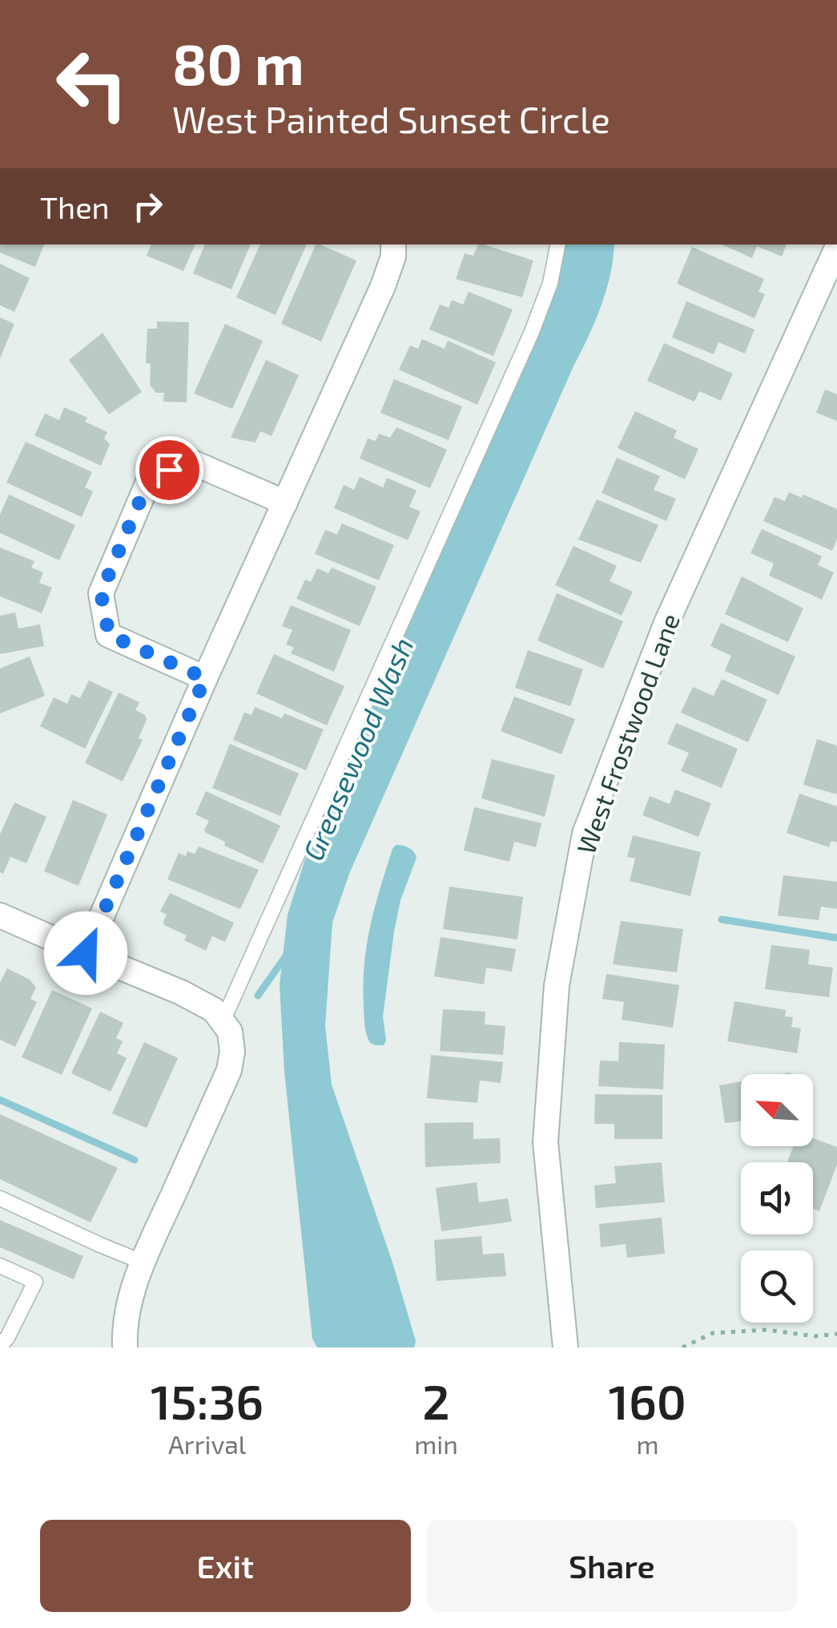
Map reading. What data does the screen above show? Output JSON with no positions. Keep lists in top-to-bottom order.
{
  "streets": {
    "street": ["West Frostwood Lane"]
  },
  "water": ["Greasewood Wash"],
  "north": "top left",
  "page": {
    "turn": ["80 m", "West Painted Sunset Circle"],
    "then": "Then",
    "eta": [
      "15:36",
      "Arrival",
      "2",
      "min",
      "160",
      "m"
    ],
    "buttons": ["Exit", "Share"]
  }
}
